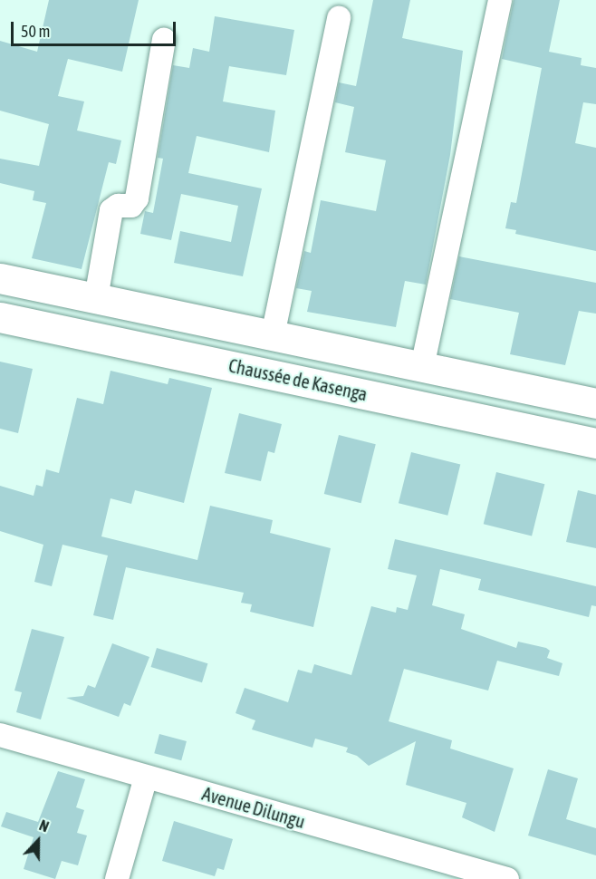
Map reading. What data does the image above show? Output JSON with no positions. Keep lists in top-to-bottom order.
{
  "streets": {
    "main road": ["Chaussée de Kasenga"],
    "street": ["Avenue Dilungu"]
  },
  "scale_bar": "50 m",
  "north": "top"
}
